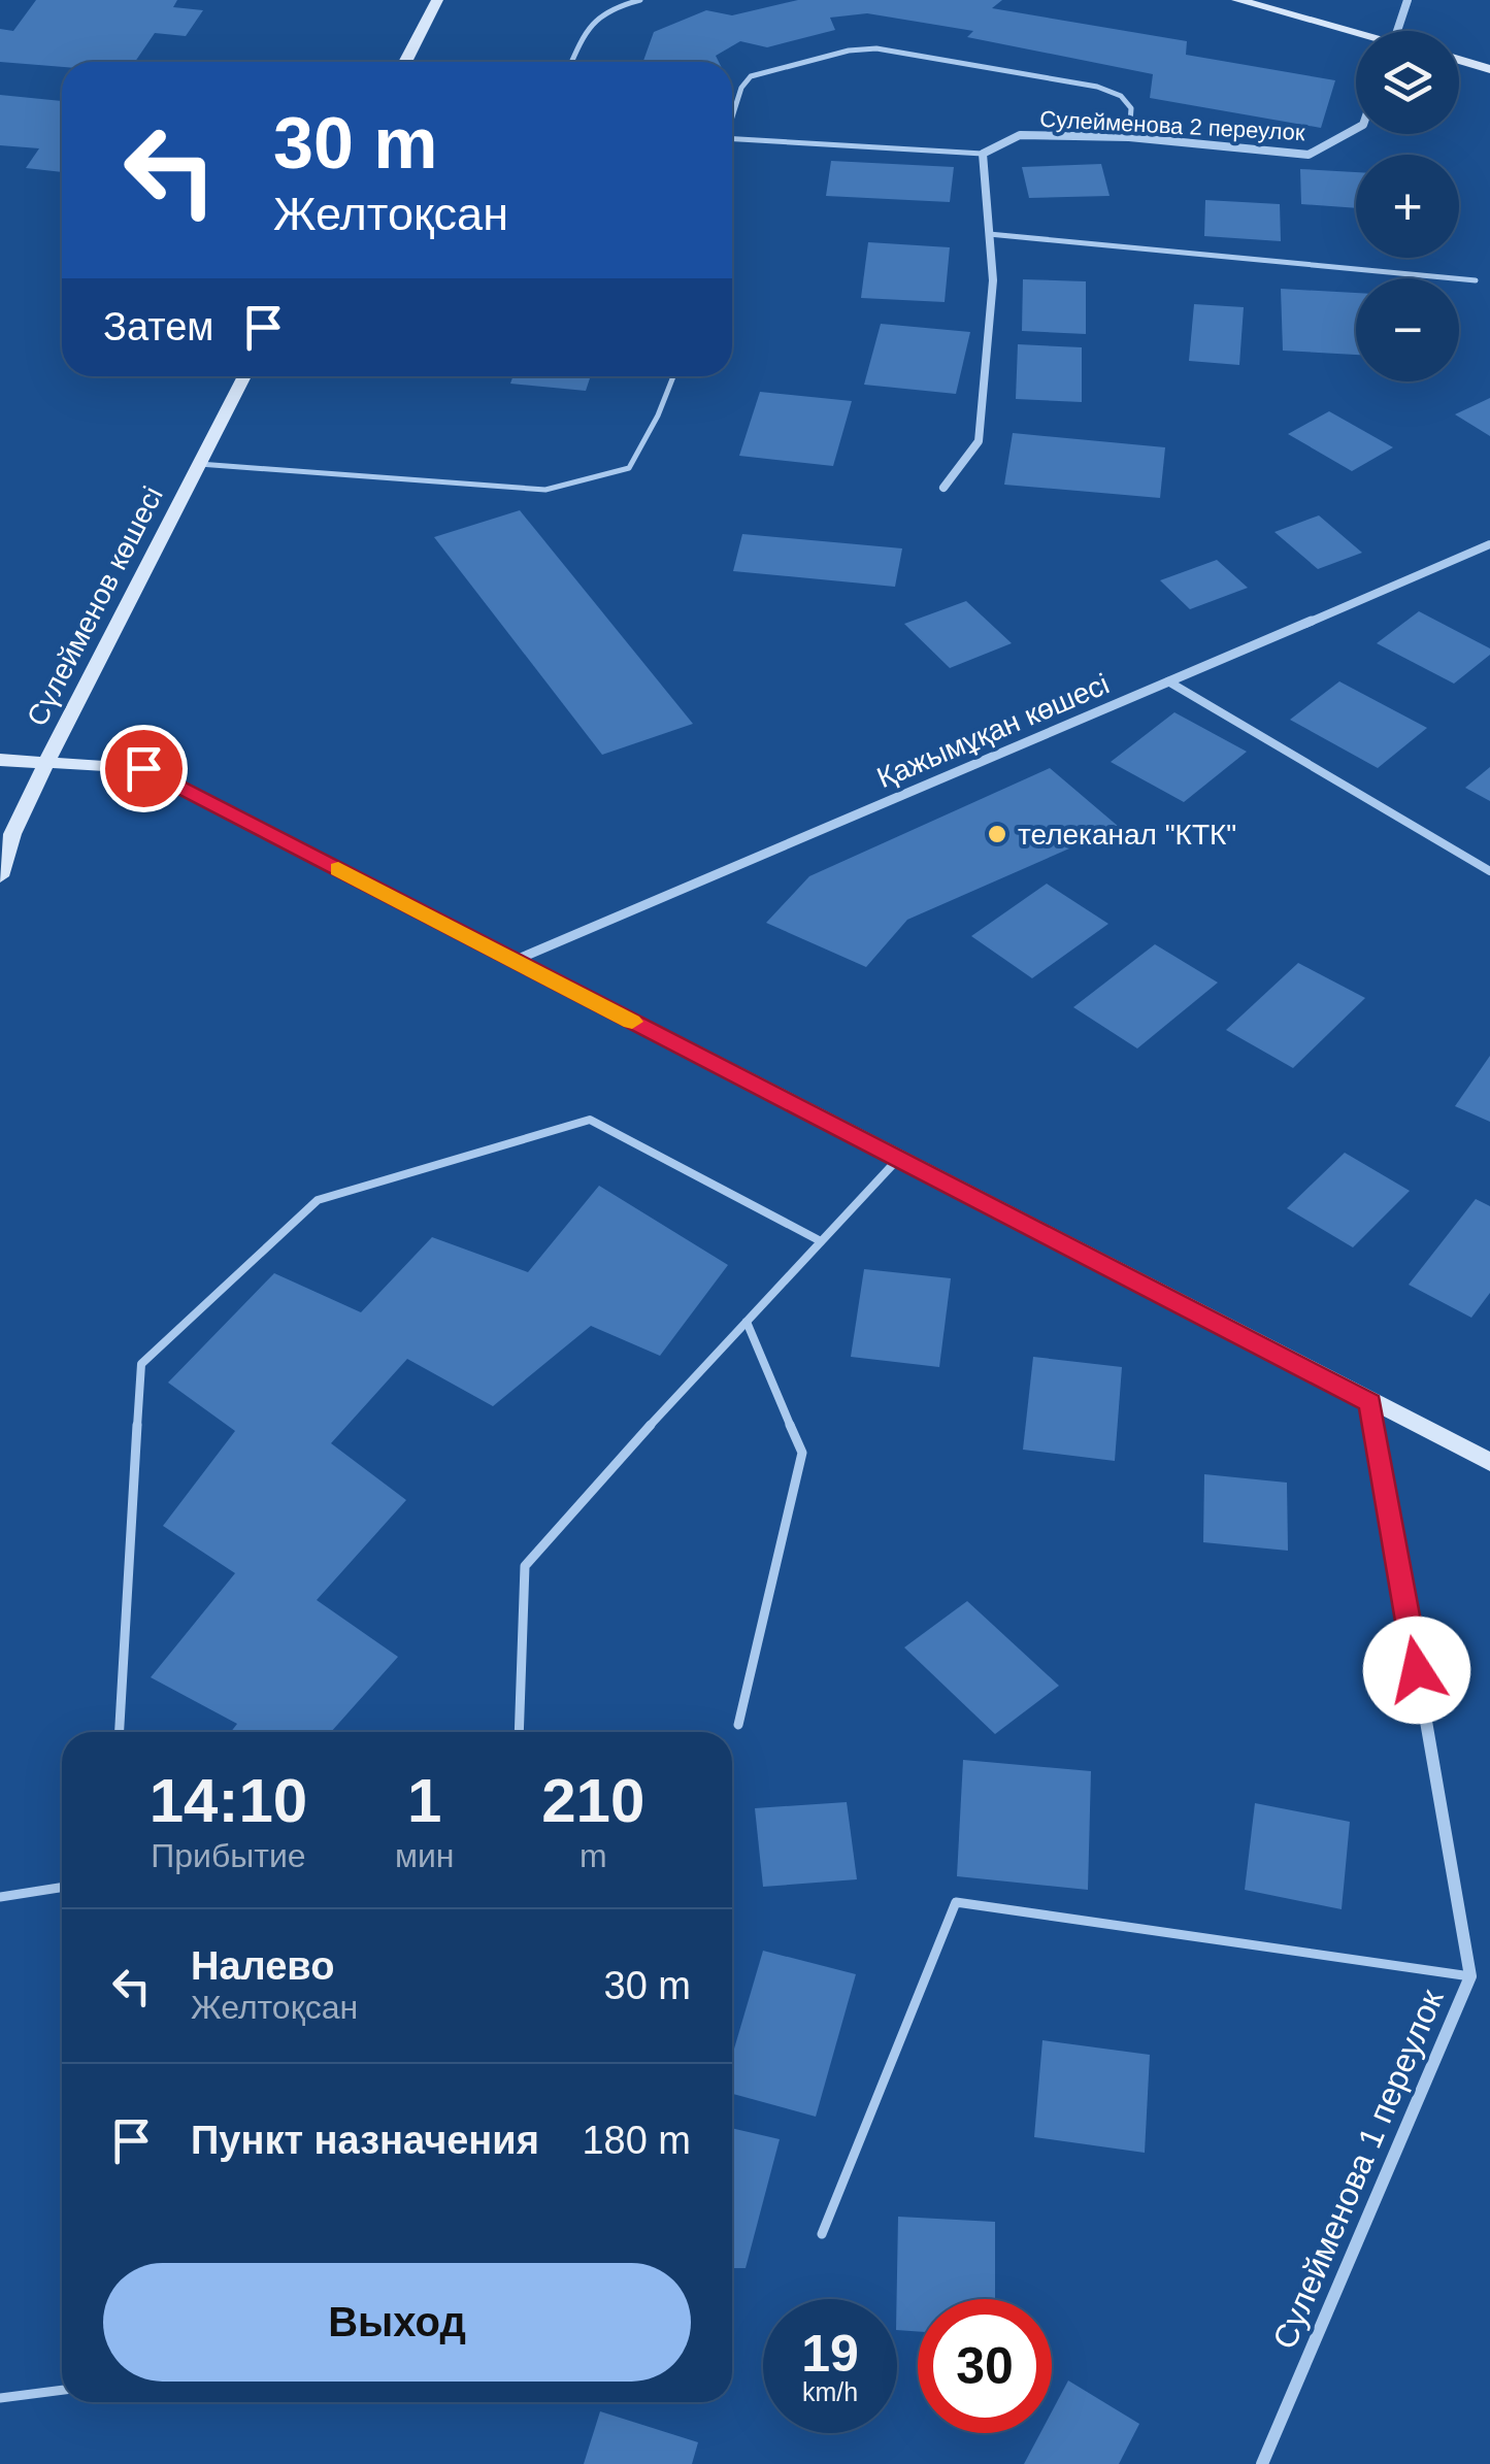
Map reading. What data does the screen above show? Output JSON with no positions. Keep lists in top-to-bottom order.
{
  "streets": {
    "street": [
      "Сулейменова 2 переулок",
      "Сүлейменов көшесі",
      "Қажымұқан көшесі",
      "Сулейменова 1 переулок"
    ]
  },
  "places": ["телеканал \"КТК\""],
  "page": {
    "map_buttons": ["+", "−"],
    "turn": ["30 m", "Желтоқсан"],
    "then": "Затем",
    "eta": [
      "14:10",
      "Прибытие",
      "1",
      "мин",
      "210",
      "m"
    ],
    "list": [
      {
        "name": "Налево",
        "note": "Желтоқсан",
        "value": "30 m"
      },
      {
        "name": "Пункт назначения",
        "value": "180 m"
      }
    ],
    "buttons": "Выход",
    "speed": "19 km/h",
    "limit": "30"
  }
}
